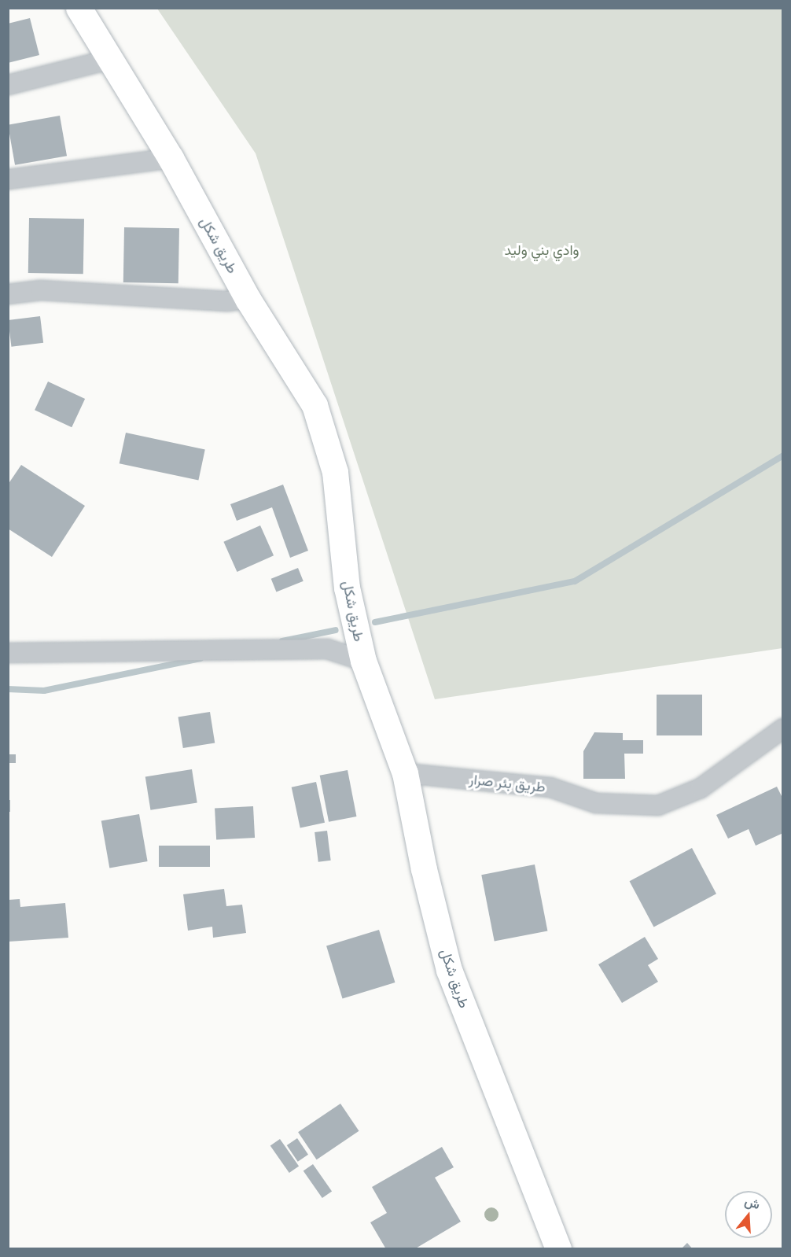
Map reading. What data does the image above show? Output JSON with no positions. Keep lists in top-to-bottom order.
{
  "streets": {
    "main road": ["طريق شكل"],
    "street": ["طريق بئر صرار"]
  },
  "crossings": [
    ["طريق شكل", "طريق بئر صرار"]
  ],
  "parks": ["وادي بني وليد"],
  "north": "top"
}
